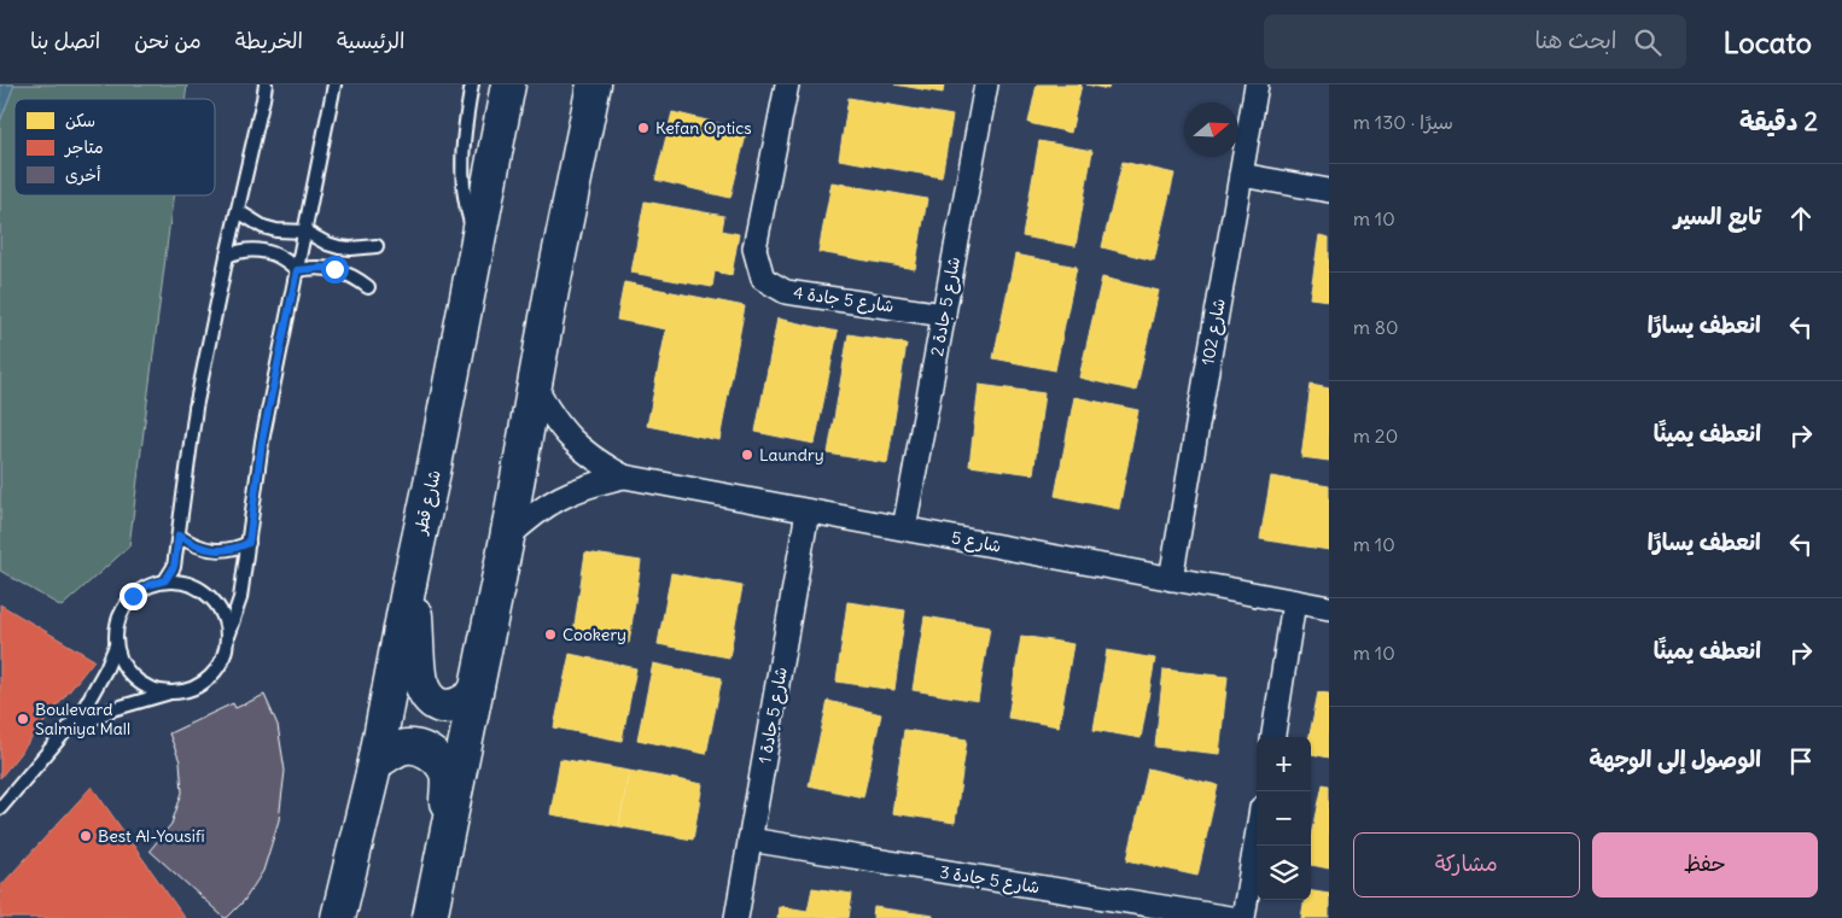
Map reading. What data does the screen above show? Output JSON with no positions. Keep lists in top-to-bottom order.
{
  "streets": {
    "main road": ["شارع قطر"],
    "street": [
      "شارع 5 جادة 4",
      "شارع 5 جادة 2",
      "شارع 102",
      "شارع 5",
      "شارع 5 جادة 1",
      "شارع 5 جادة 3"
    ]
  },
  "crossings": [
    ["شارع 5 جادة 4", "شارع 5 جادة 2"],
    ["شارع 5 جادة 2", "شارع 5"],
    ["شارع 102", "شارع 5"],
    ["شارع 5", "شارع 5 جادة 1"],
    ["شارع 5 جادة 1", "شارع 5 جادة 3"]
  ],
  "places": [
    "Kefan Optics",
    "Laundry",
    "Cookery",
    "Boulevard Salmiya Mall",
    "Best Al-Yousifi"
  ],
  "legend": ["سكن", "متاجر", "أخرى"],
  "north": "right",
  "page": {
    "header": "Locato",
    "search": "ابحث هنا",
    "nav": [
      "الرئيسية",
      "الخريطة",
      "من نحن",
      "اتصل بنا"
    ],
    "heading": ["2 دقيقة", "سيرًا · 130 m"],
    "list": [
      ["تابع السير", "10 m"],
      ["انعطف يسارًا", "80 m"],
      ["انعطف يمينًا", "20 m"],
      ["انعطف يسارًا", "10 m"],
      ["انعطف يمينًا", "10 m"],
      "الوصول إلى الوجهة"
    ],
    "map_buttons": ["+", "−"],
    "buttons": ["حفظ", "مشاركة"]
  }
}
